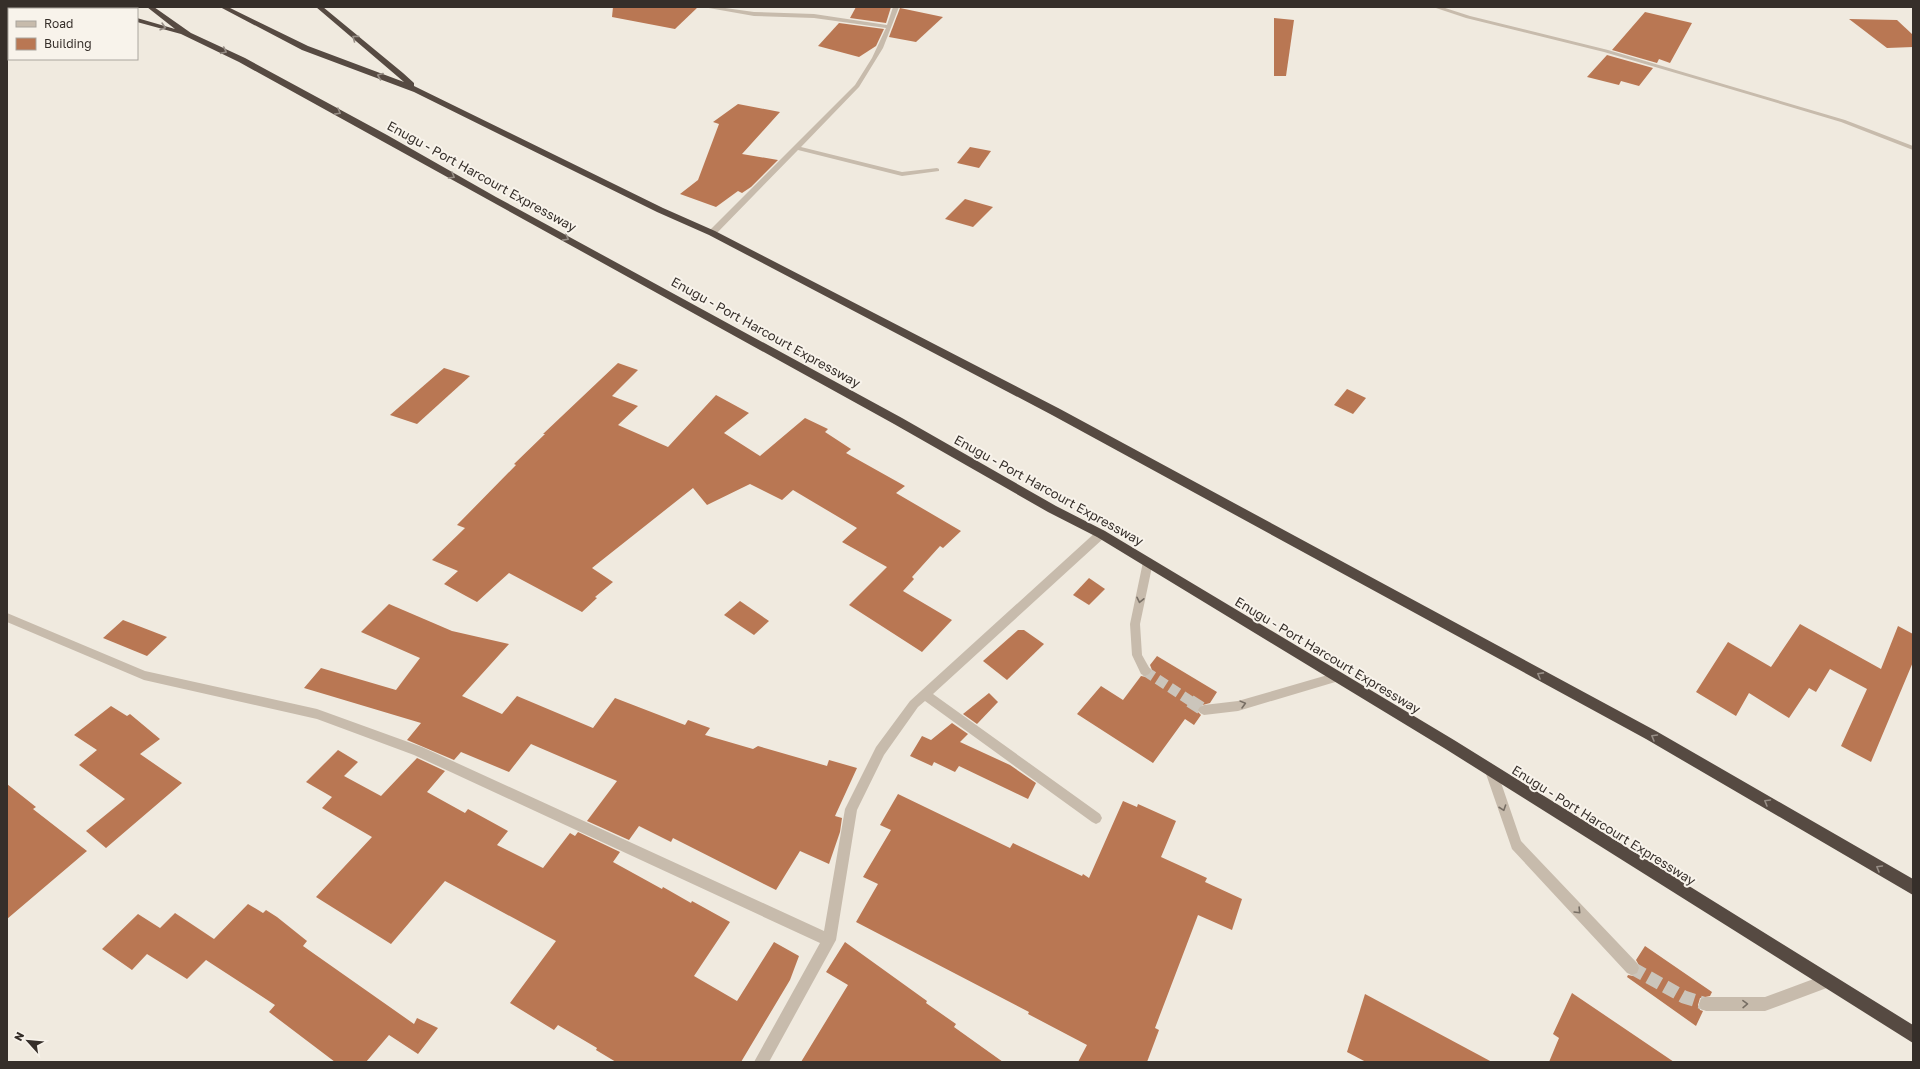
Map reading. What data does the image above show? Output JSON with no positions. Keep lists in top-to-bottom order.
{
  "streets": {
    "highway": ["Enugu - Port Harcourt Expressway"]
  },
  "legend": ["Road", "Building"],
  "north": "top left"
}
